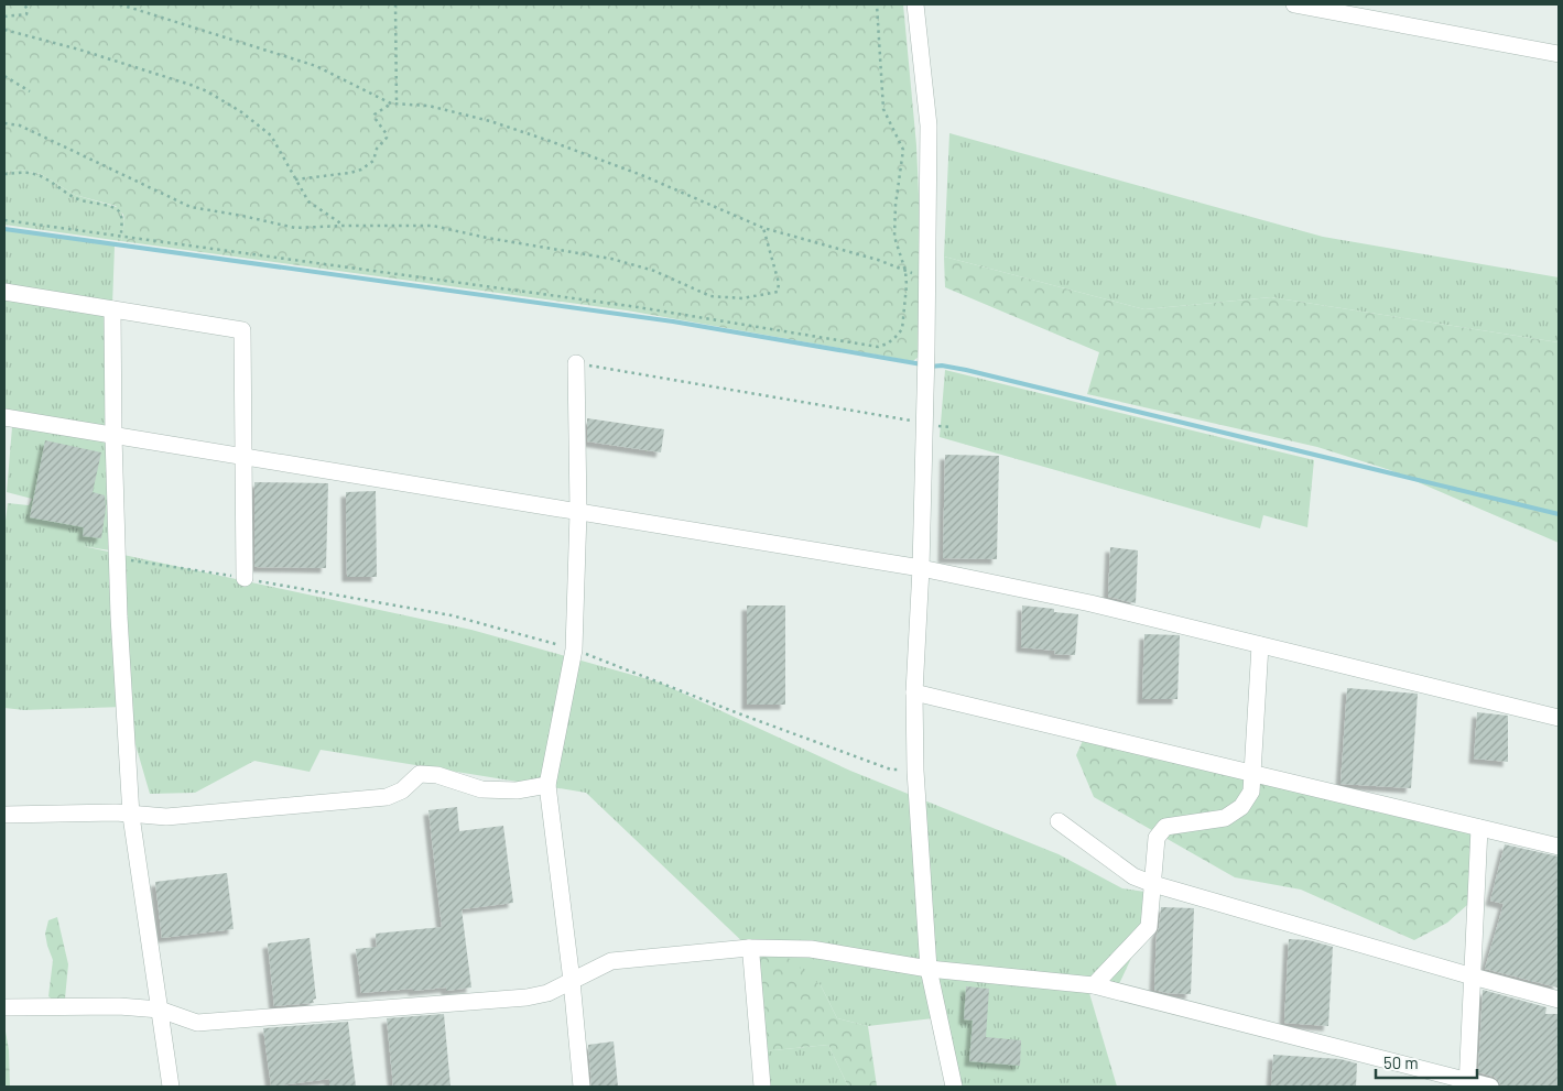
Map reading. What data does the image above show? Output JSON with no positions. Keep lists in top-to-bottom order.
{
  "scale_bar": "50 m"
}
